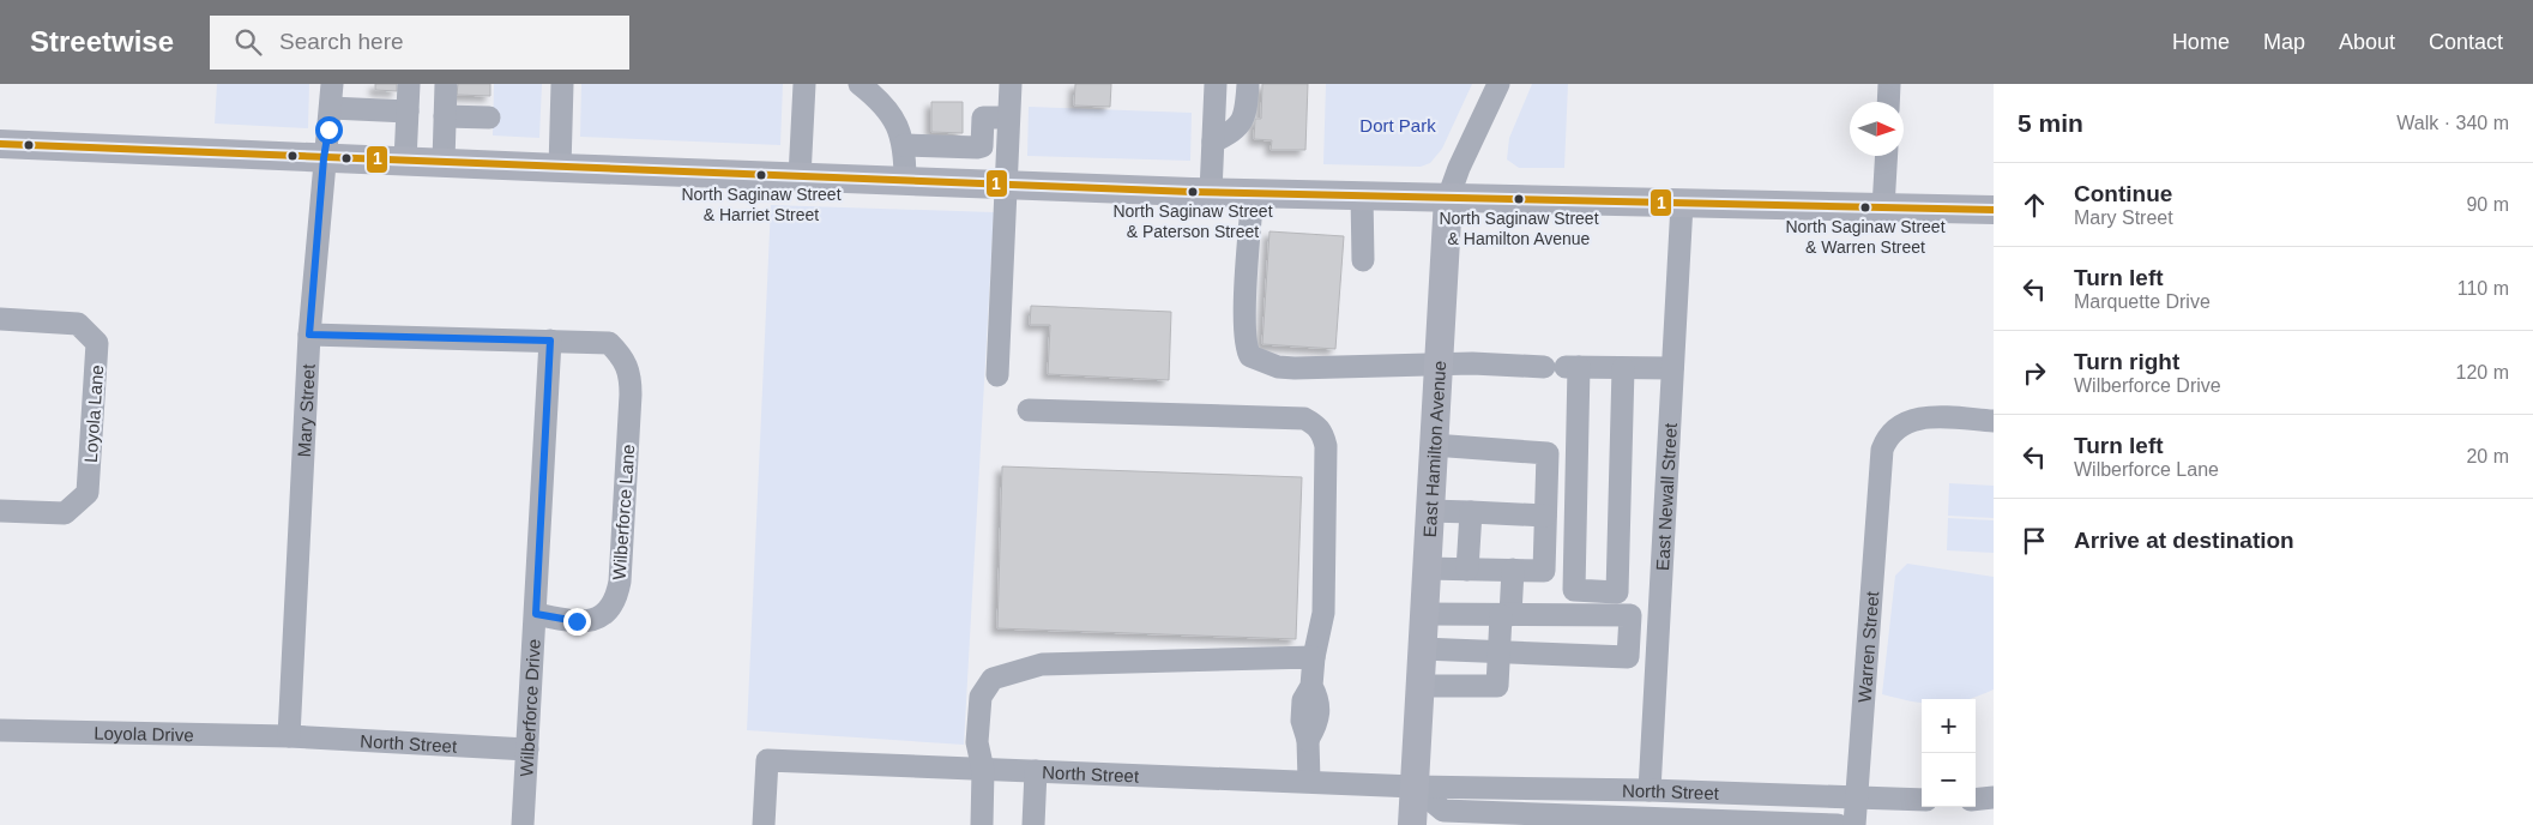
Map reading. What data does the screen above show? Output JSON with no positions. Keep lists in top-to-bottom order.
{
  "streets": {
    "main road": ["East Hamilton Avenue"],
    "street": [
      "Mary Street",
      "Loyola Lane",
      "East Newall Street",
      "Wilberforce Lane",
      "Warren Street",
      "Wilberforce Drive",
      "Loyola Drive",
      "North Street"
    ]
  },
  "crossings": [
    ["Mary Street", "Loyola Drive"],
    ["Mary Street", "North Street"],
    ["East Hamilton Avenue", "North Street"],
    ["East Newall Street", "North Street"],
    ["Wilberforce Lane", "Wilberforce Drive"],
    ["Warren Street", "North Street"],
    ["Wilberforce Drive", "North Street"],
    ["Loyola Drive", "North Street"]
  ],
  "parks": ["Dort Park"],
  "places": [
    "North Saginaw Street & Harriet Street",
    "North Saginaw Street & Paterson Street",
    "North Saginaw Street & Hamilton Avenue",
    "North Saginaw Street & Warren Street"
  ],
  "lines": ["transit line 1"],
  "north": "right",
  "page": {
    "header": "Streetwise",
    "search": "Search here",
    "nav": [
      "Home",
      "Map",
      "About",
      "Contact"
    ],
    "heading": ["5 min", "Walk · 340 m"],
    "list": [
      ["Continue", "Mary Street", "90 m"],
      ["Turn left", "Marquette Drive", "110 m"],
      ["Turn right", "Wilberforce Drive", "120 m"],
      ["Turn left", "Wilberforce Lane", "20 m"],
      "Arrive at destination"
    ],
    "map_buttons": ["+", "−"]
  }
}
